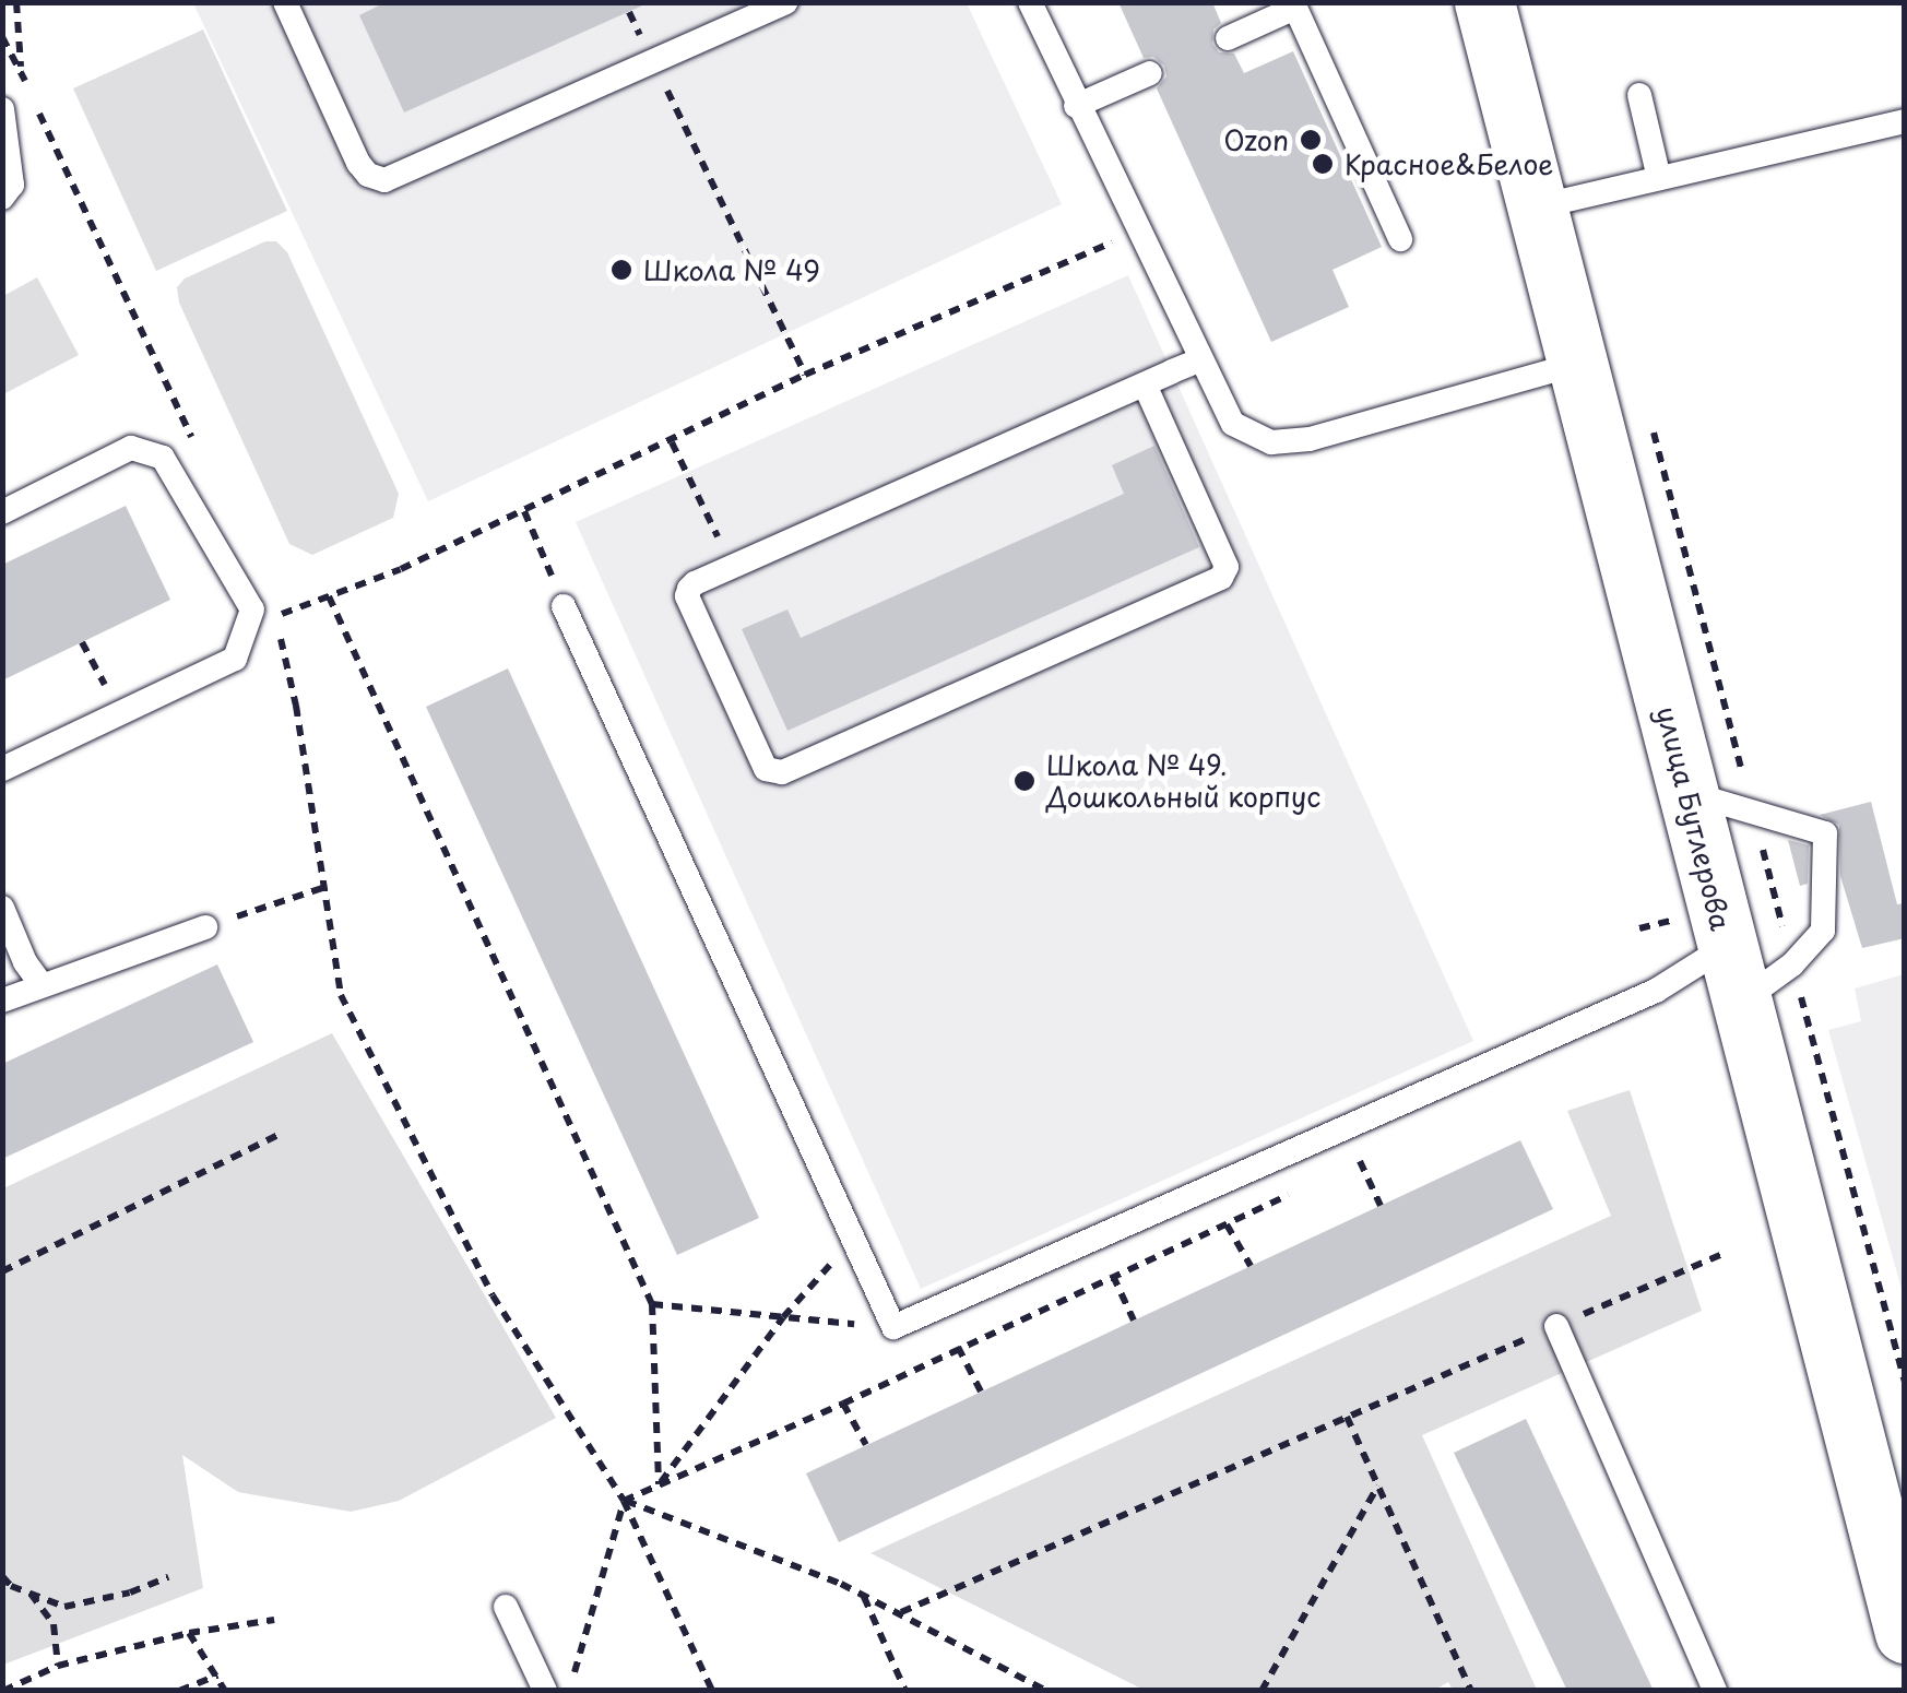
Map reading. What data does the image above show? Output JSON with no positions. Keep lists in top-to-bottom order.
{
  "streets": {
    "street": ["улица Бутлерова"]
  },
  "places": [
    "Ozon",
    "Красное&Белое",
    "Школа № 49",
    "Школа № 49. Дошкольный корпус"
  ]
}
